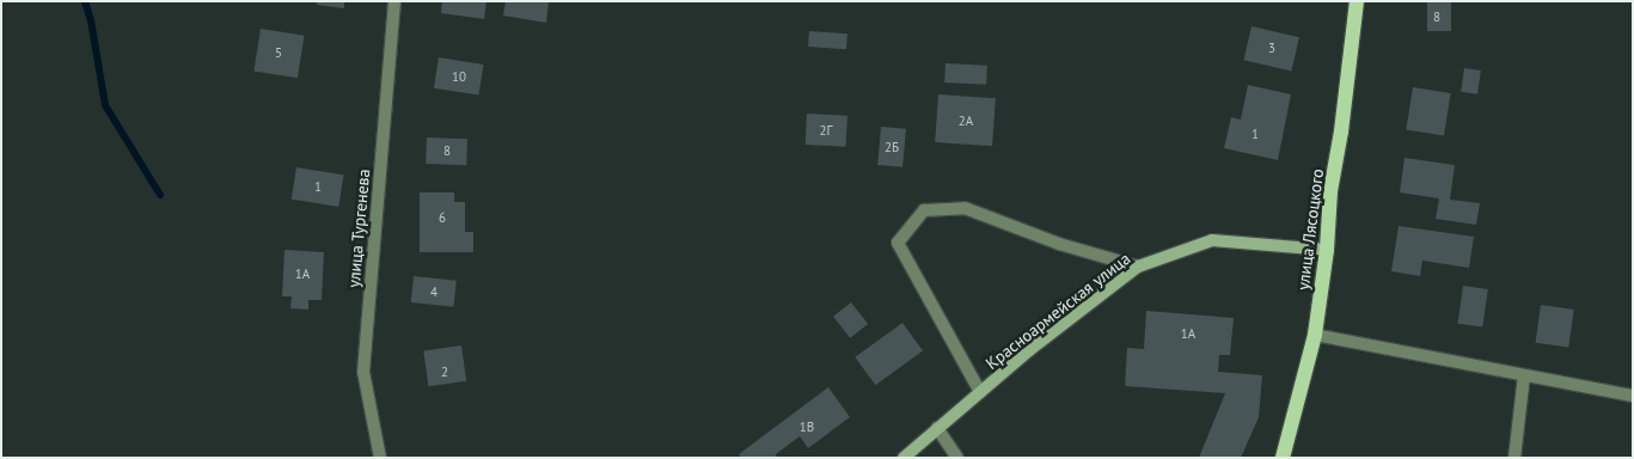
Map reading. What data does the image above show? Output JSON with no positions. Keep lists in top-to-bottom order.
{
  "streets": {
    "main road": ["улица Лясоцкого"],
    "street": ["улица Тургенева", "Красноармейская улица"]
  },
  "crossings": [
    ["улица Лясоцкого", "Красноармейская улица"]
  ],
  "house_numbers": [
    "8",
    "3",
    "5",
    "10",
    "2А",
    "2Г",
    "1",
    "2Б",
    "8",
    "1",
    "6",
    "1А",
    "4",
    "1А",
    "2",
    "1В"
  ]
}
